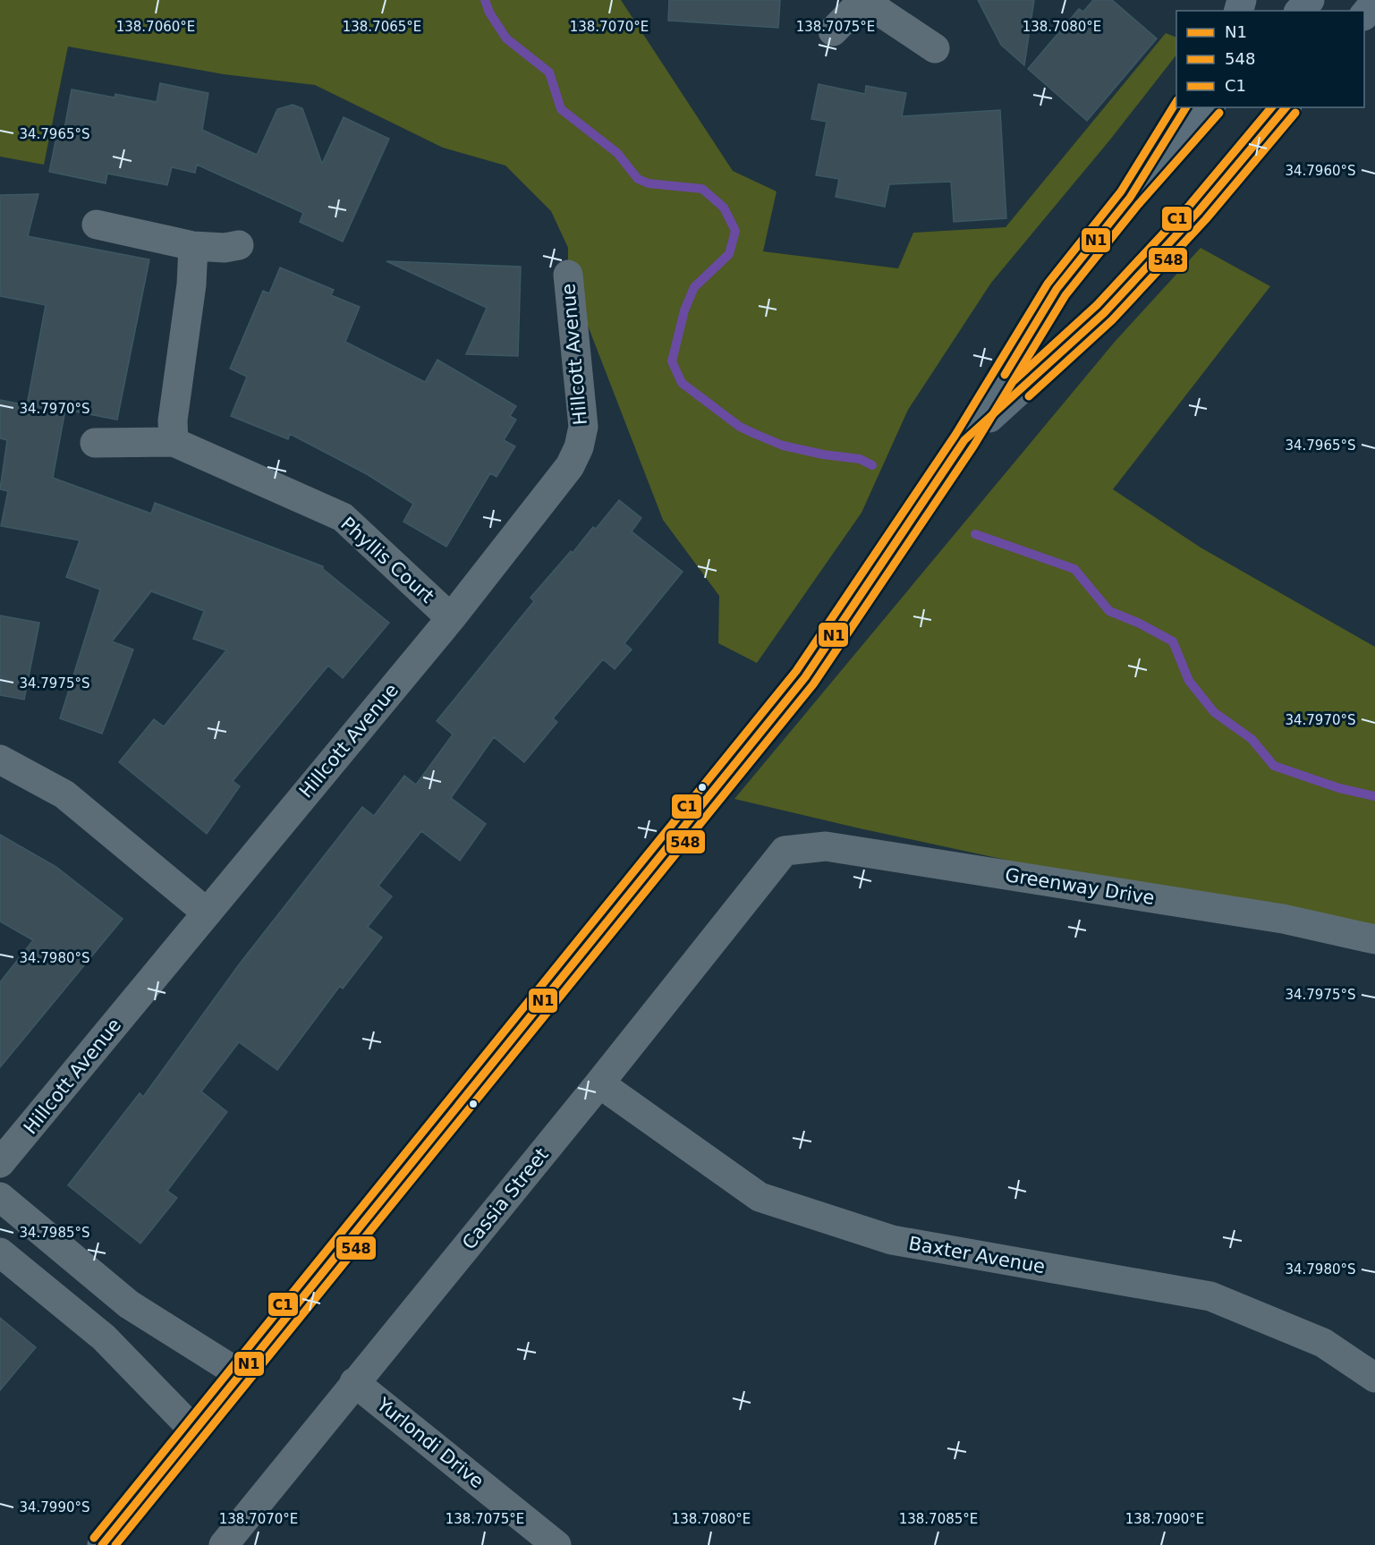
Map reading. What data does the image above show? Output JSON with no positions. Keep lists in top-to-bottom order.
{
  "streets": {
    "street": [
      "Hillcott Avenue",
      "Phyllis Court",
      "Greenway Drive",
      "Cassia Street",
      "Baxter Avenue",
      "Yurlondi Drive"
    ]
  },
  "crossings": [
    ["Hillcott Avenue", "Phyllis Court"],
    ["Greenway Drive", "Cassia Street"],
    ["Cassia Street", "Baxter Avenue"],
    ["Cassia Street", "Yurlondi Drive"]
  ],
  "lines": ["transit line C1", "transit line N1", "transit line 548"],
  "legend": ["N1", "548", "C1"],
  "coordinates": [
    "138.7060°E",
    "138.7065°E",
    "138.7070°E",
    "138.7075°E",
    "138.7080°E",
    "34.7965°S",
    "34.7960°S",
    "34.7970°S",
    "34.7975°S",
    "34.7980°S",
    "34.7985°S",
    "34.7990°S",
    "138.7085°E",
    "138.7090°E"
  ]
}
